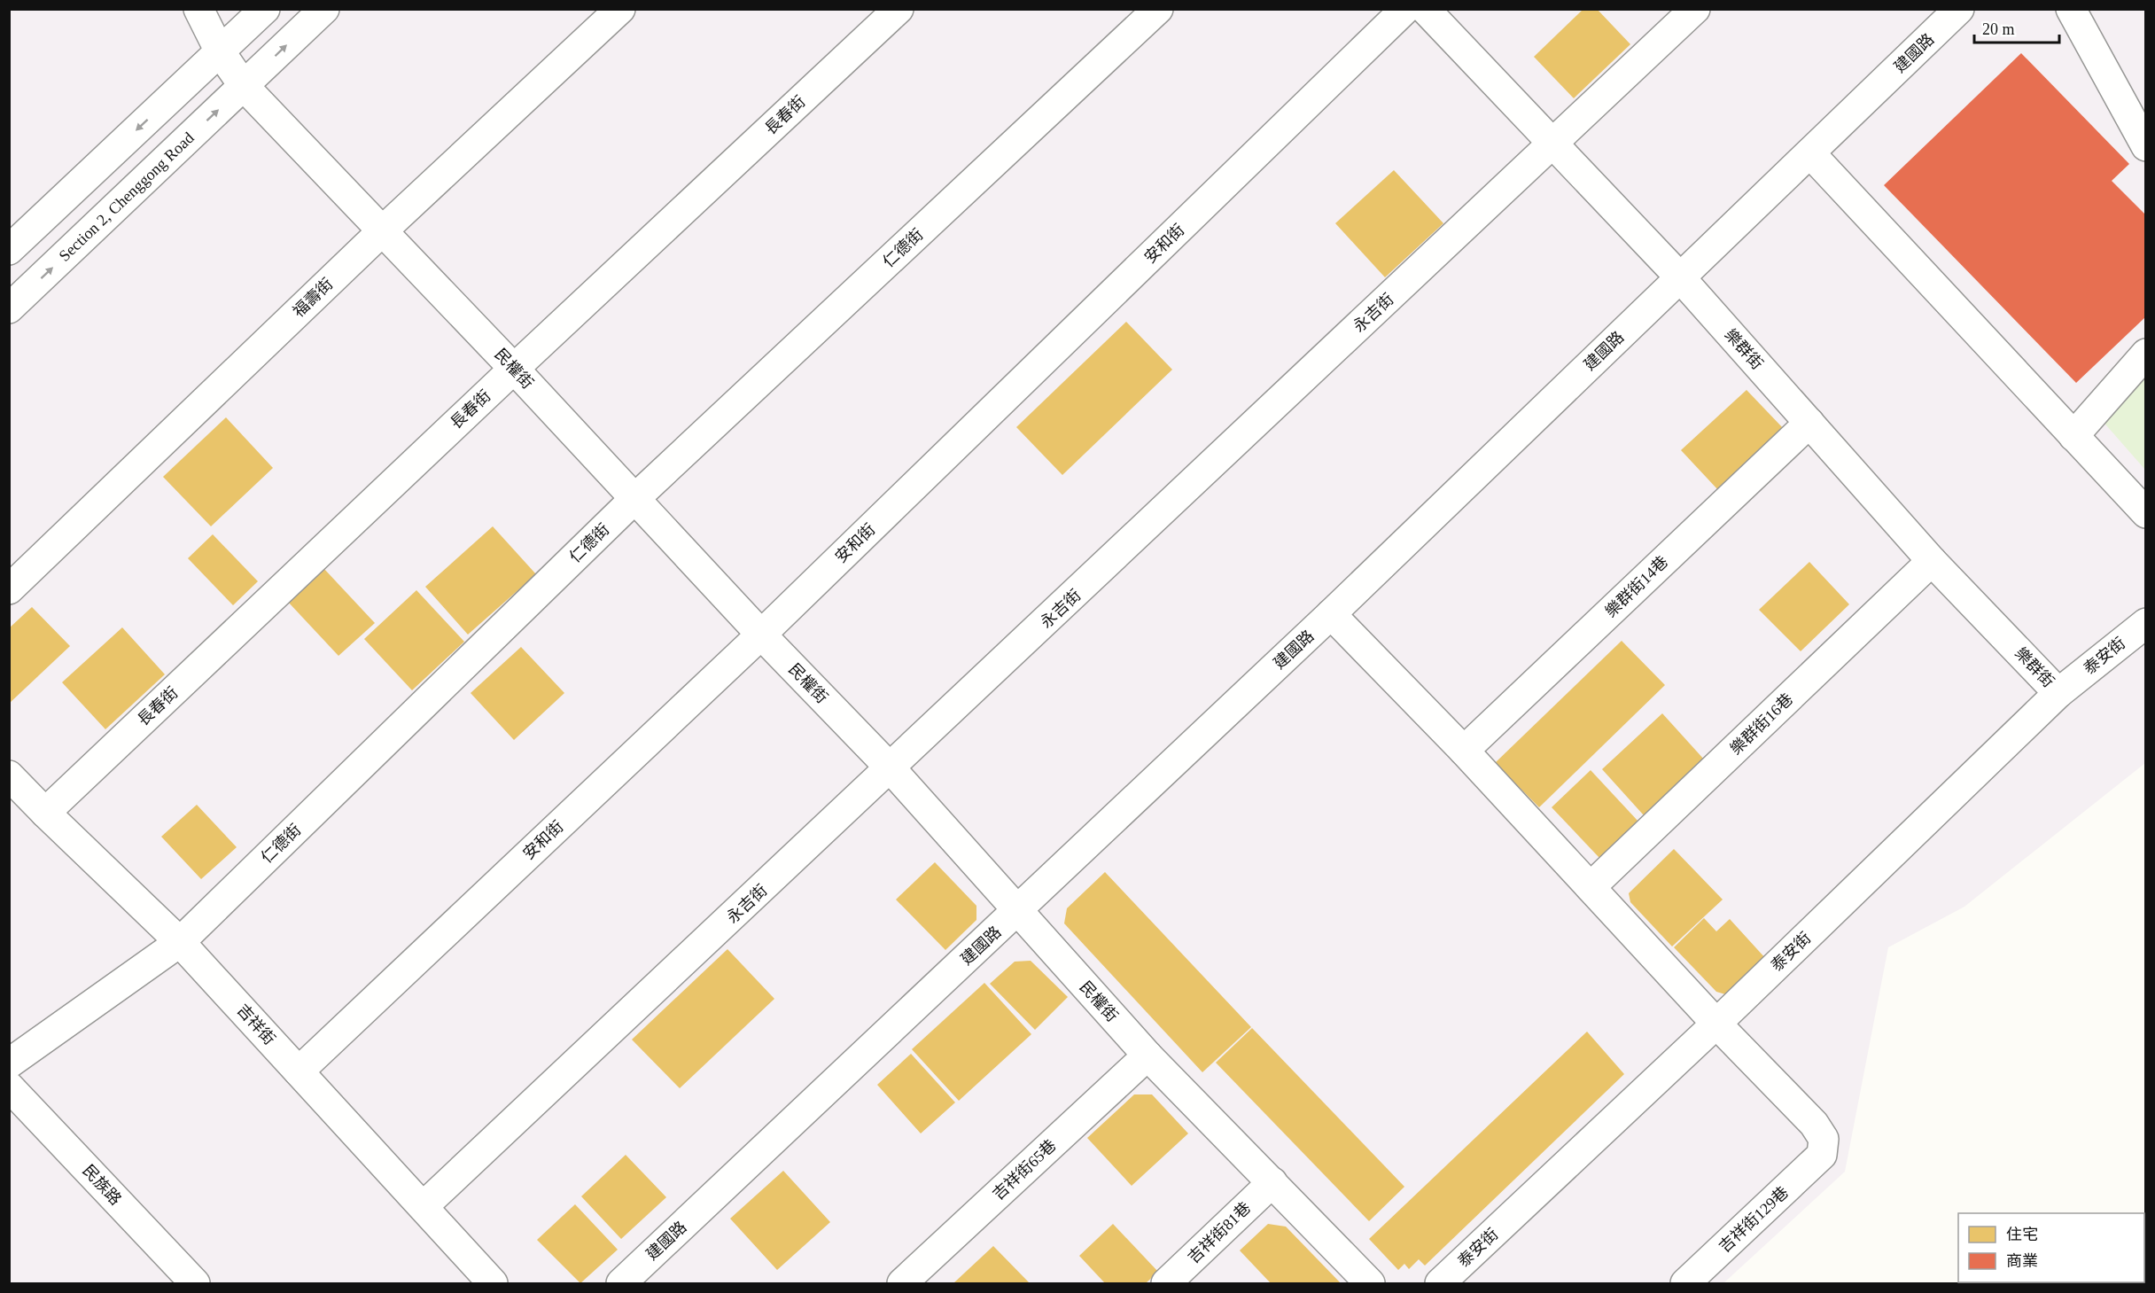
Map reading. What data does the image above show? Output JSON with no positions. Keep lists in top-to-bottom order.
{
  "streets": {
    "street": [
      "建國路",
      "長春街",
      "Section 2, Chenggong Road",
      "安和街",
      "仁德街",
      "福壽街",
      "永吉街",
      "樂群街",
      "民權街",
      "樂群街14巷",
      "泰安街",
      "樂群街16巷",
      "吉祥街",
      "吉祥街65巷",
      "民族路",
      "吉祥街129巷",
      "吉祥街81巷"
    ]
  },
  "crossings": [
    ["建國路", "樂群街"],
    ["建國路", "民權街"],
    ["長春街", "民權街"],
    ["長春街", "吉祥街"],
    ["Section 2, Chenggong Road", "民權街"],
    ["安和街", "民權街"],
    ["安和街", "吉祥街"],
    ["仁德街", "民權街"],
    ["仁德街", "吉祥街"],
    ["福壽街", "民權街"],
    ["永吉街", "樂群街"],
    ["永吉街", "民權街"],
    ["永吉街", "吉祥街"],
    ["樂群街", "樂群街14巷"],
    ["樂群街", "泰安街"],
    ["樂群街", "樂群街16巷"],
    ["民權街", "吉祥街65巷"],
    ["民權街", "吉祥街81巷"],
    ["泰安街", "吉祥街129巷"]
  ],
  "legend": ["住宅", "商業"],
  "scale_bar": "20 m"
}
